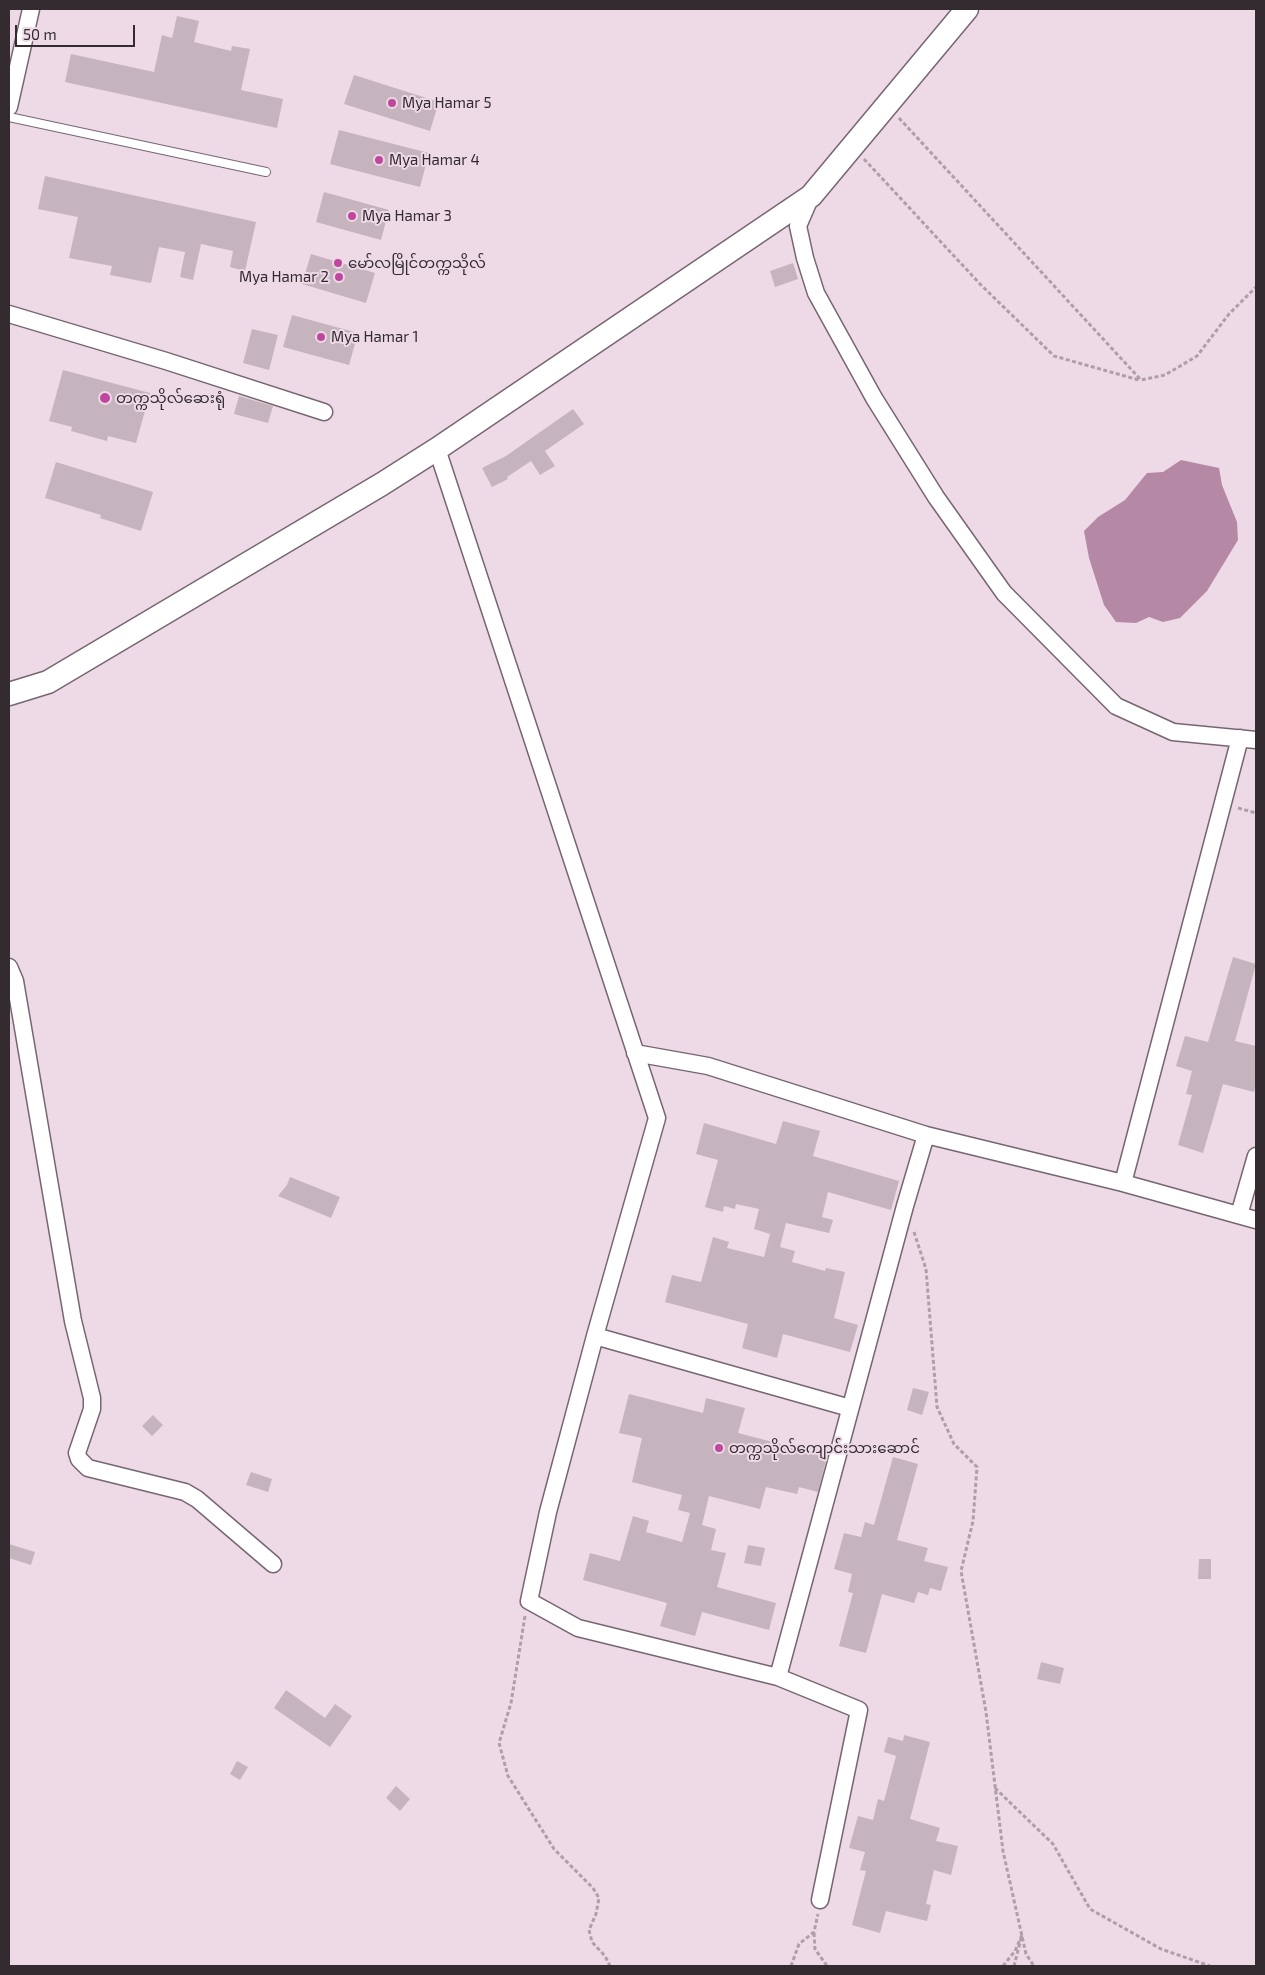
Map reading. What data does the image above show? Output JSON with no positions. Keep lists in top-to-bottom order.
{
  "places": [
    "Mya Hamar 5",
    "Mya Hamar 4",
    "Mya Hamar 3",
    "မော်လမြိုင်တက္ကသိုလ်",
    "Mya Hamar 2",
    "Mya Hamar 1",
    "တက္ကသိုလ်ဆေးရုံ",
    "တက္ကသိုလ်ကျောင်းသားဆောင်"
  ],
  "scale_bar": "50 m"
}
